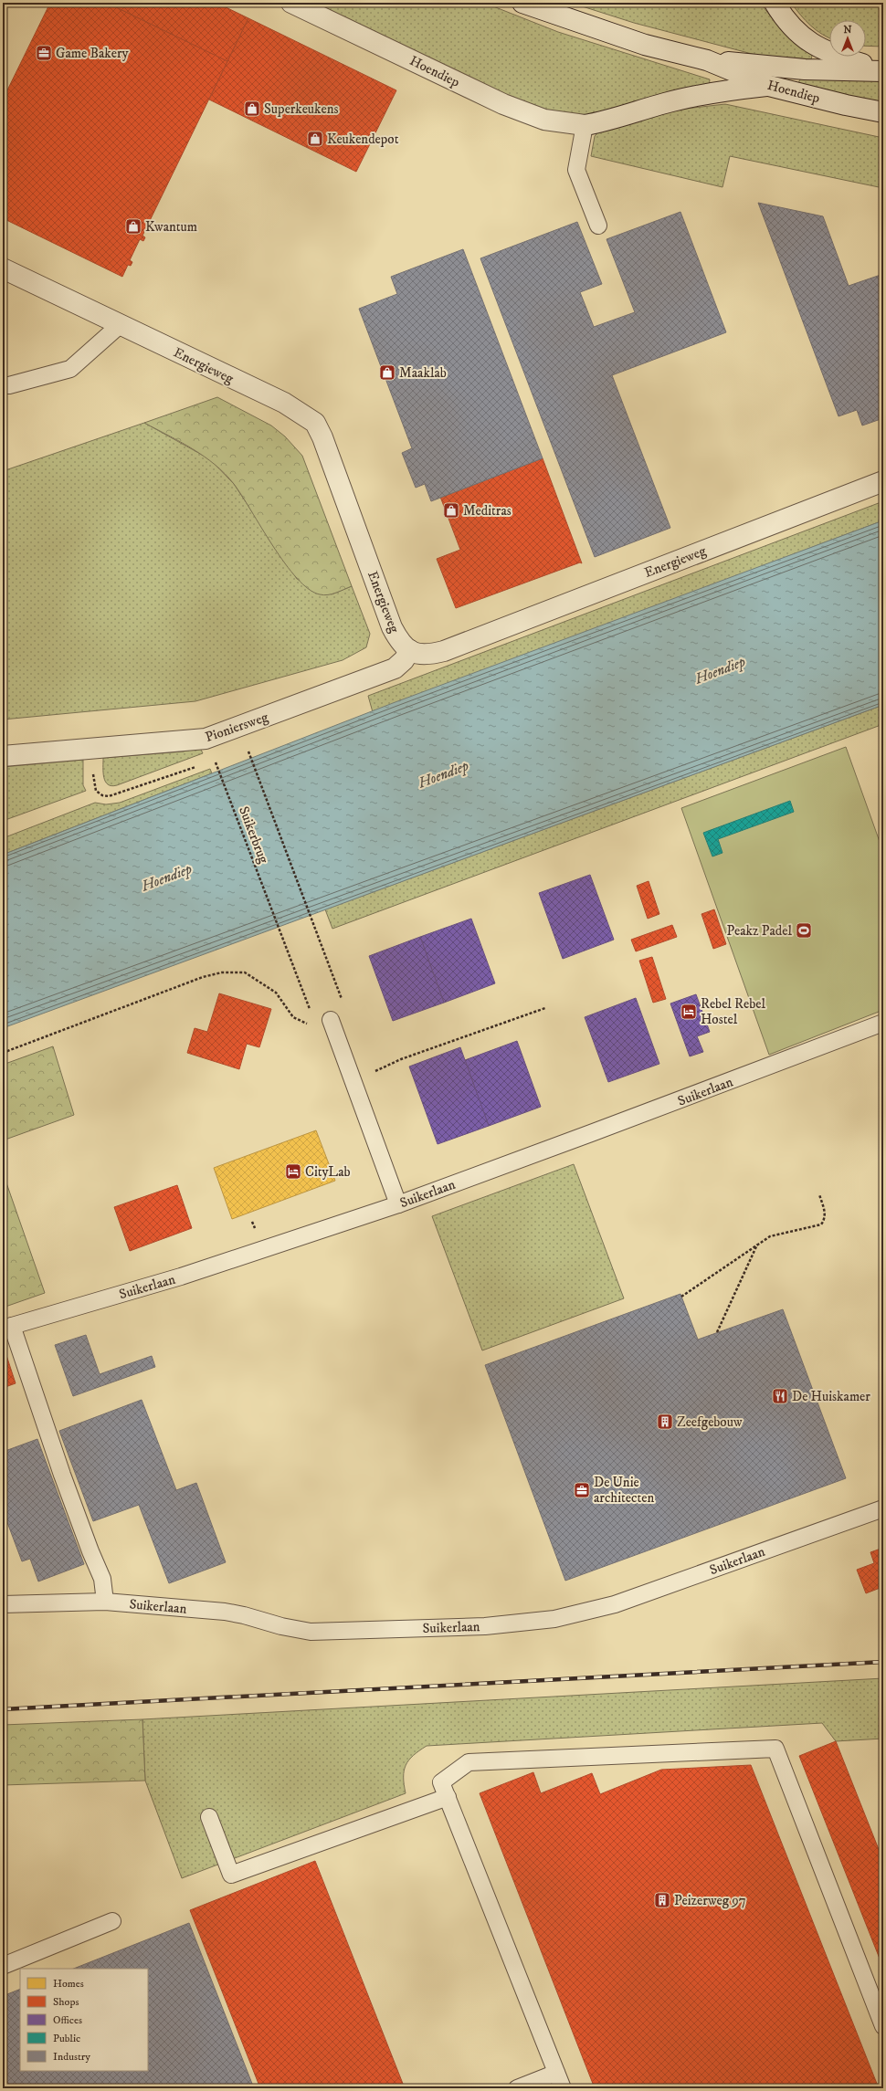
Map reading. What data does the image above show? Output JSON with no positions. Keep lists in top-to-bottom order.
{
  "streets": {
    "street": ["Hoendiep", "Energieweg", "Pioniersweg"],
    "lane": ["Suikerlaan"],
    "path": ["Suikerbrug"]
  },
  "crossings": [
    ["Energieweg", "Pioniersweg"]
  ],
  "water": ["Hoendiep"],
  "places": {
    "office": ["Game Bakery", "De Unie architecten"],
    "shop": [
      "Superkeukens",
      "Keukendepot",
      "Kwantum",
      "Maaklab",
      "Meditras"
    ],
    "sports": ["Peakz Padel"],
    "hotel": ["Rebel Rebel Hostel", "CityLab"],
    "restaurant": ["De Huiskamer"],
    "building": ["Zeefgebouw", "Peizerweg 97"]
  },
  "legend": [
    "Homes",
    "Shops",
    "Offices",
    "Public",
    "Industry"
  ],
  "north": "top"
}
